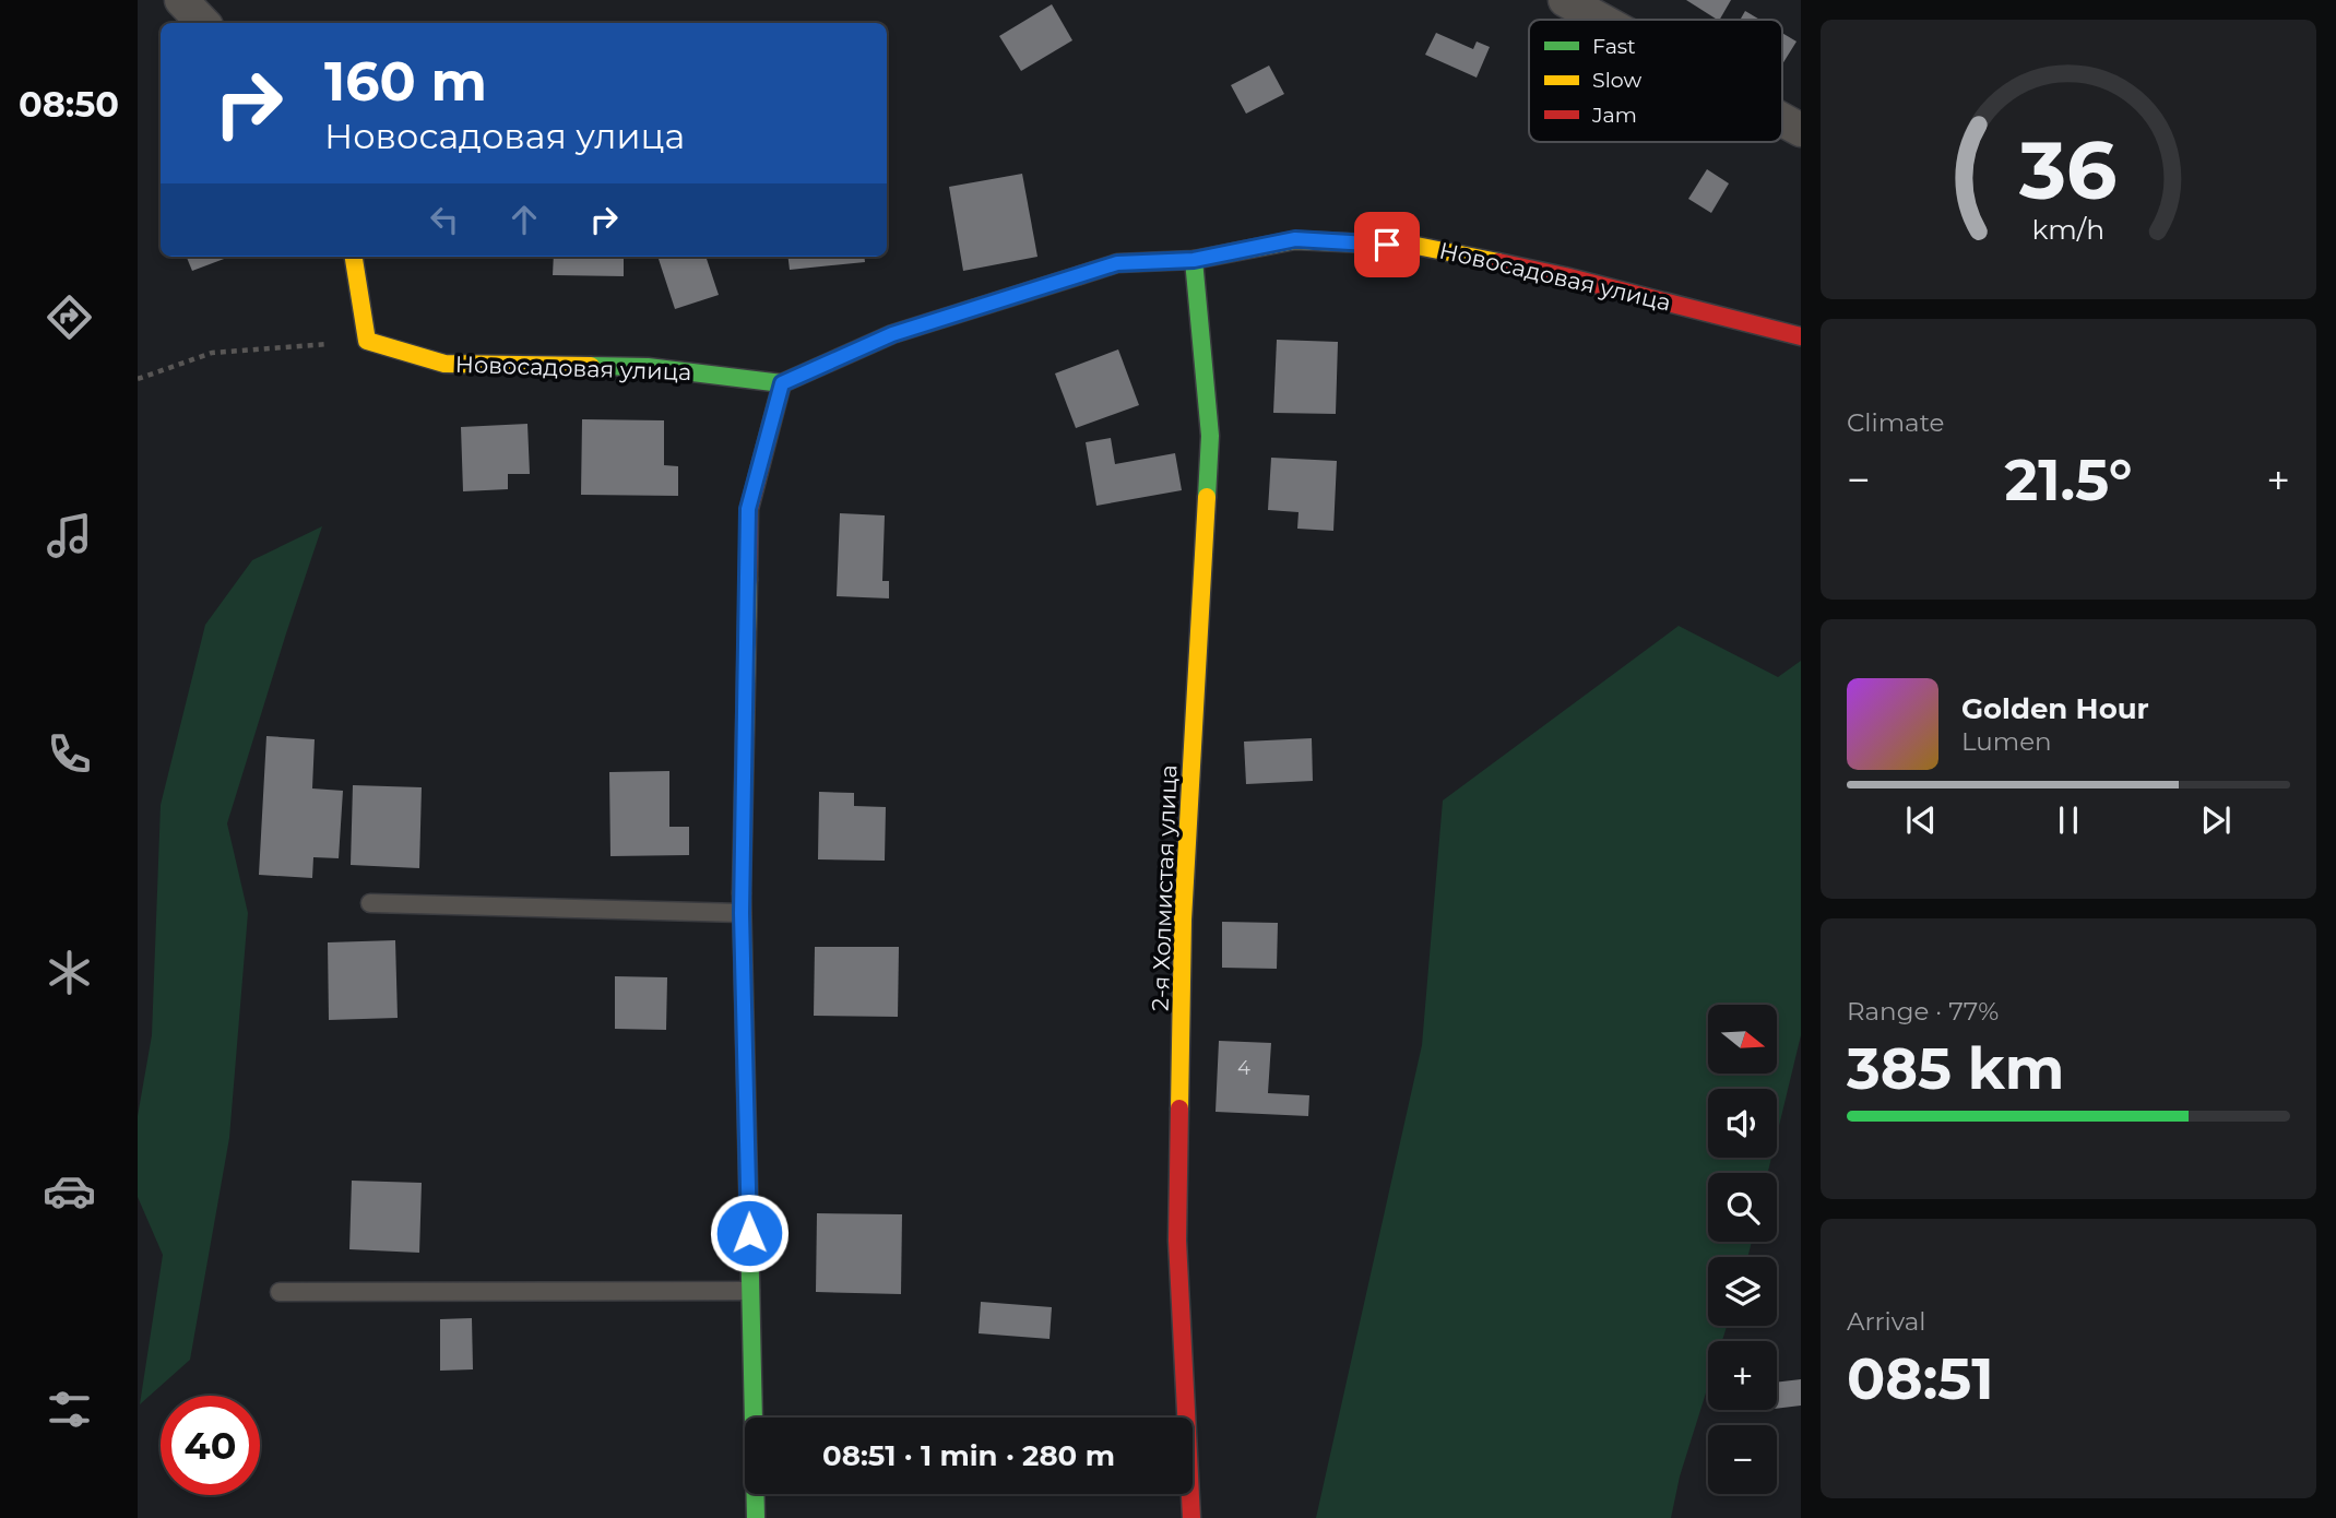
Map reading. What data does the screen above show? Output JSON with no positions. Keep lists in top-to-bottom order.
{
  "streets": {
    "street": ["Новосадовая улица", "2-я Холмистая улица"]
  },
  "crossings": [
    ["Новосадовая улица", "2-я Холмистая улица"]
  ],
  "house_numbers": ["4"],
  "legend": ["Fast", "Slow", "Jam"],
  "north": "right",
  "page": {
    "tabs": "08:50",
    "turn": ["160 m", "Новосадовая улица"],
    "tile": [
      "Climate",
      ["Range · 77%", "385 km"],
      ["Arrival", "08:51"]
    ],
    "heat": ["−", "21.5°", "+"],
    "song": ["Golden Hour", "Lumen"],
    "map_buttons": ["+", "−"],
    "limit": "40",
    "trip": "08:51 · 1 min · 280 m",
    "gauge": ["36", "km/h"]
  }
}
